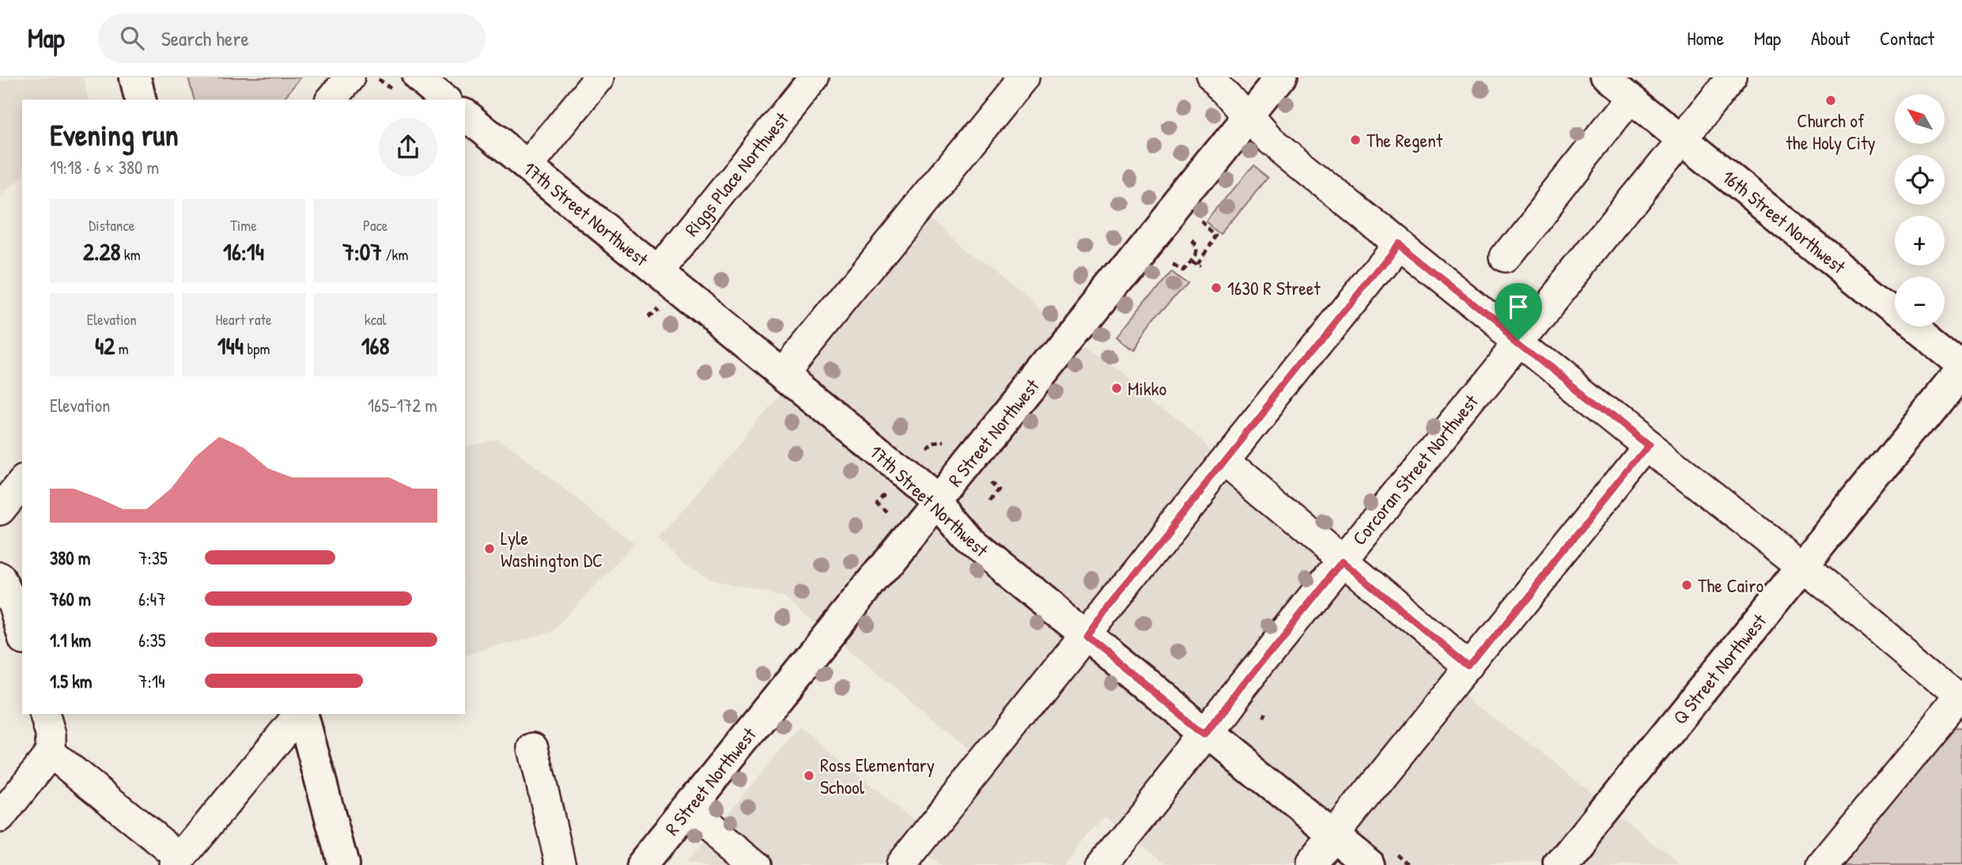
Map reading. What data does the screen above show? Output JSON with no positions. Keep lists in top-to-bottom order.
{
  "streets": {
    "main road": [
      "17th Street Northwest",
      "16th Street Northwest",
      "R Street Northwest",
      "Q Street Northwest"
    ],
    "street": ["Riggs Place Northwest", "Corcoran Street Northwest"]
  },
  "crossings": [
    ["Riggs Place Northwest", "17th Street Northwest"],
    ["17th Street Northwest", "R Street Northwest"],
    ["17th Street Northwest", "Corcoran Street Northwest"],
    ["16th Street Northwest", "Corcoran Street Northwest"],
    ["16th Street Northwest", "Q Street Northwest"]
  ],
  "places": [
    "Church of the Holy City",
    "The Regent",
    "1630 R Street",
    "Mikko",
    "Lyle Washington DC",
    "The Cairo",
    "Ross Elementary School"
  ],
  "north": "top left",
  "page": {
    "header": "Map",
    "search": "Search here",
    "nav": [
      "Home",
      "Map",
      "About",
      "Contact"
    ],
    "map_buttons": ["+", "−"],
    "heading": ["Evening run", "19:18 · 6 × 380 m"],
    "stats": [
      ["Distance", "2.28 km"],
      ["Time", "16:14"],
      ["Pace", "7:07 /km"],
      ["Elevation", "42 m"],
      ["Heart rate", "144 bpm"],
      ["kcal", "168"]
    ],
    "chart": ["Elevation", "165–172 m"],
    "list": [
      {
        "name": "380 m",
        "note": "7:35"
      },
      {
        "name": "760 m",
        "note": "6:47"
      },
      {
        "name": "1.1 km",
        "note": "6:35"
      },
      {
        "name": "1.5 km",
        "note": "7:14"
      }
    ]
  }
}
